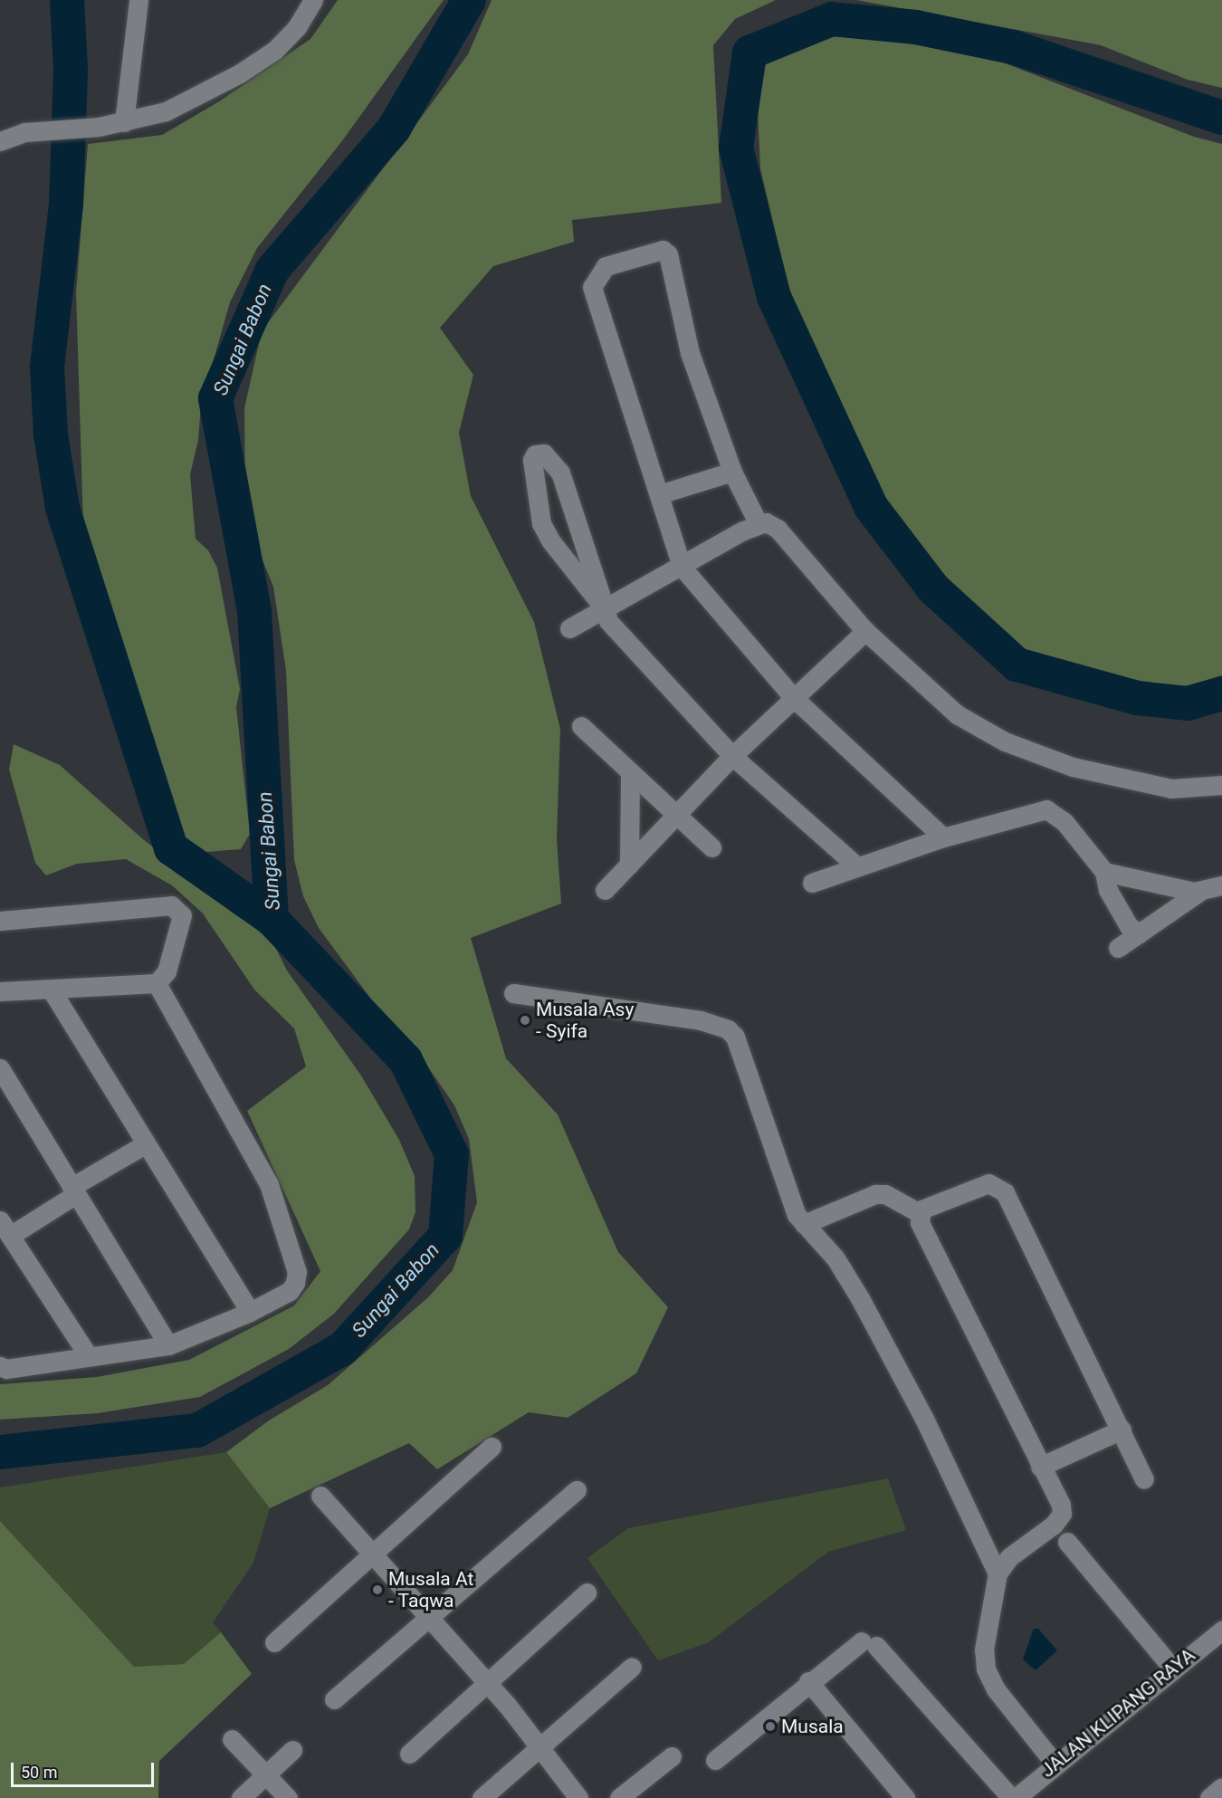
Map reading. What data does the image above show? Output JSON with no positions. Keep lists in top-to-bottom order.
{
  "streets": {
    "street": ["JALAN KLIPANG RAYA"]
  },
  "water": ["Sungai Babon"],
  "places": ["Musala Asy - Syifa", "Musala At - Taqwa", "Musala"],
  "scale_bar": "50 m"
}
